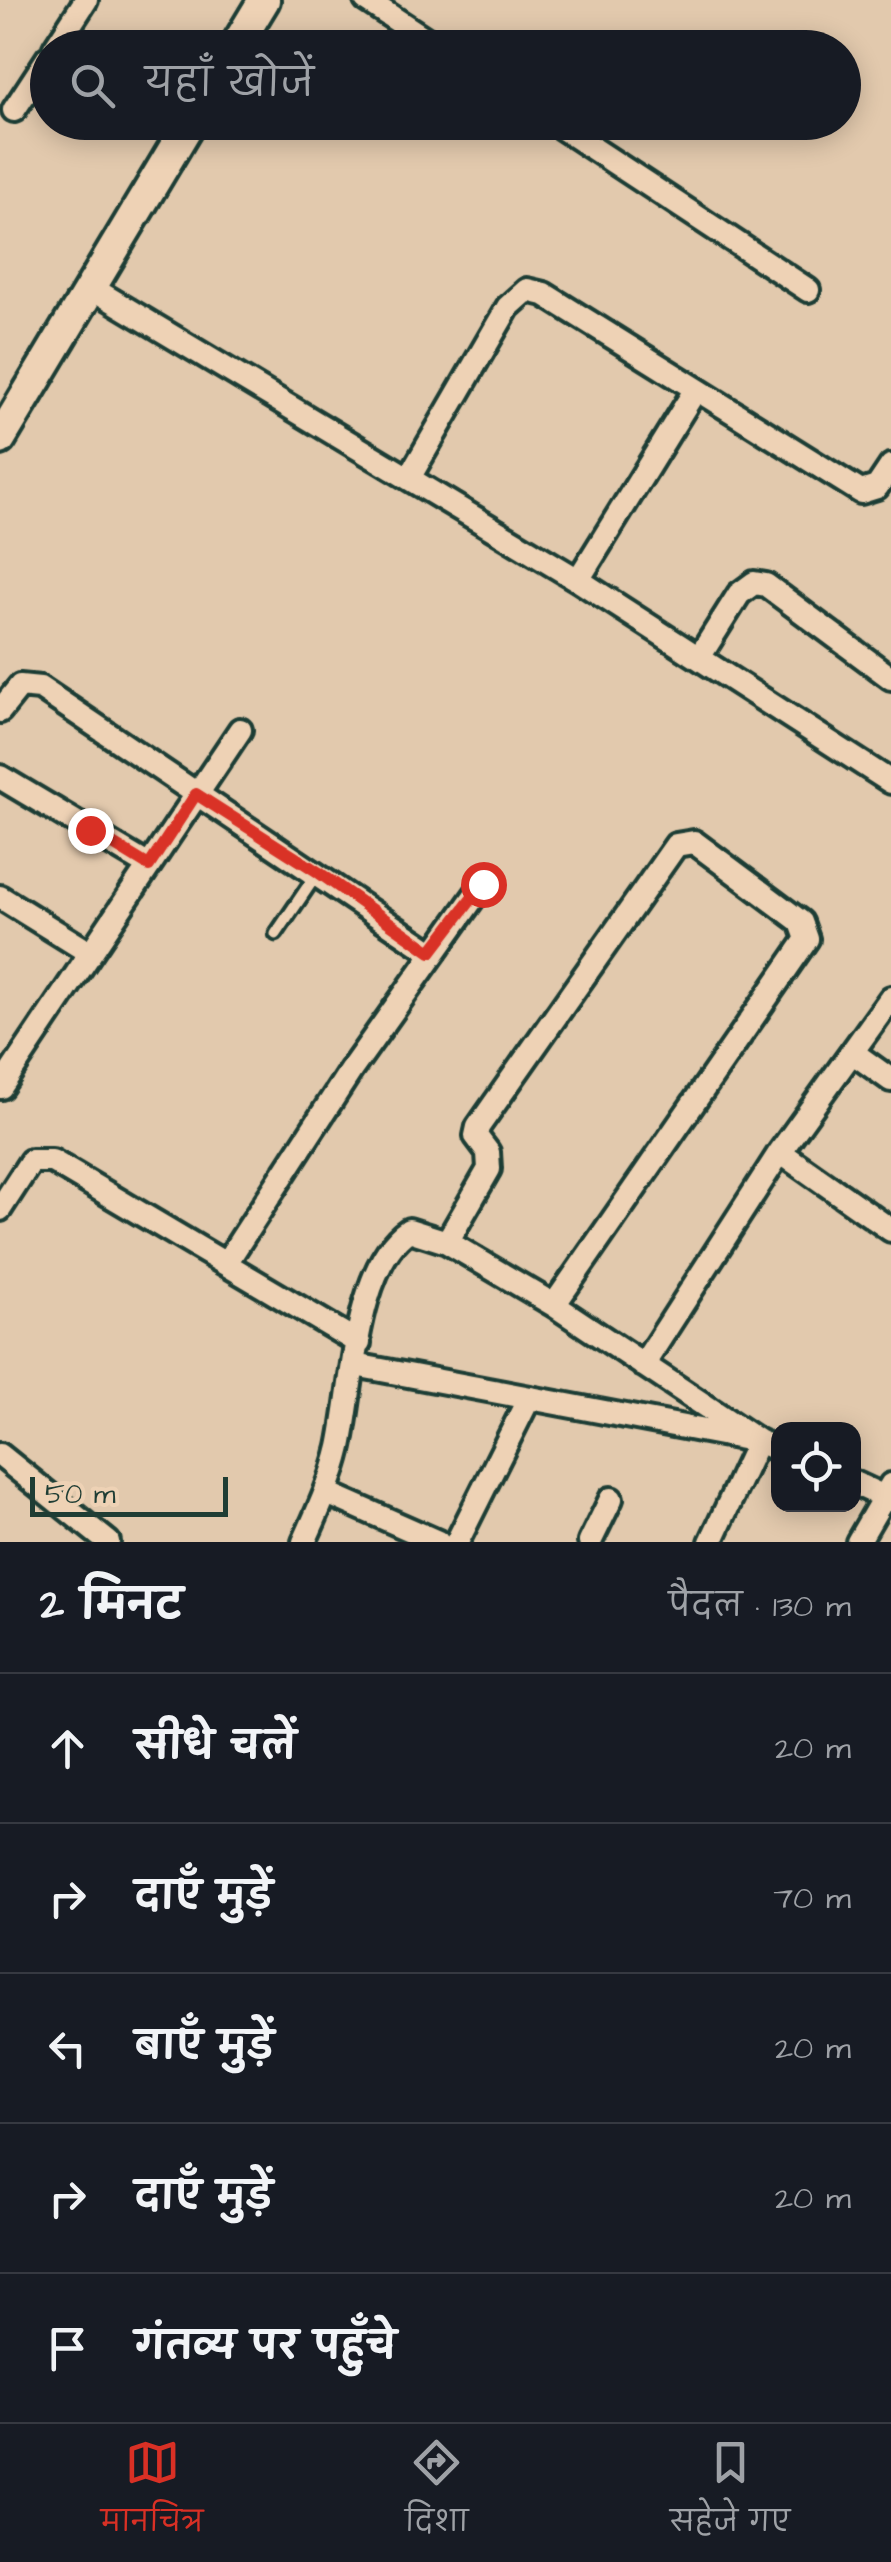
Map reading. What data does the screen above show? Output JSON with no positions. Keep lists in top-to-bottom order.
{
  "scale_bar": "50 m",
  "page": {
    "search": "यहाँ खोजें",
    "scale": "50 m",
    "heading": ["2 मिनट", "पैदल · 130 m"],
    "list": [
      ["सीधे चलें", "20 m"],
      ["दाएँ मुड़ें", "70 m"],
      ["बाएँ मुड़ें", "20 m"],
      ["दाएँ मुड़ें", "20 m"],
      "गंतव्य पर पहुँचे"
    ],
    "nav": ["मानचित्र", "दिशा", "सहेजे गए"]
  }
}
